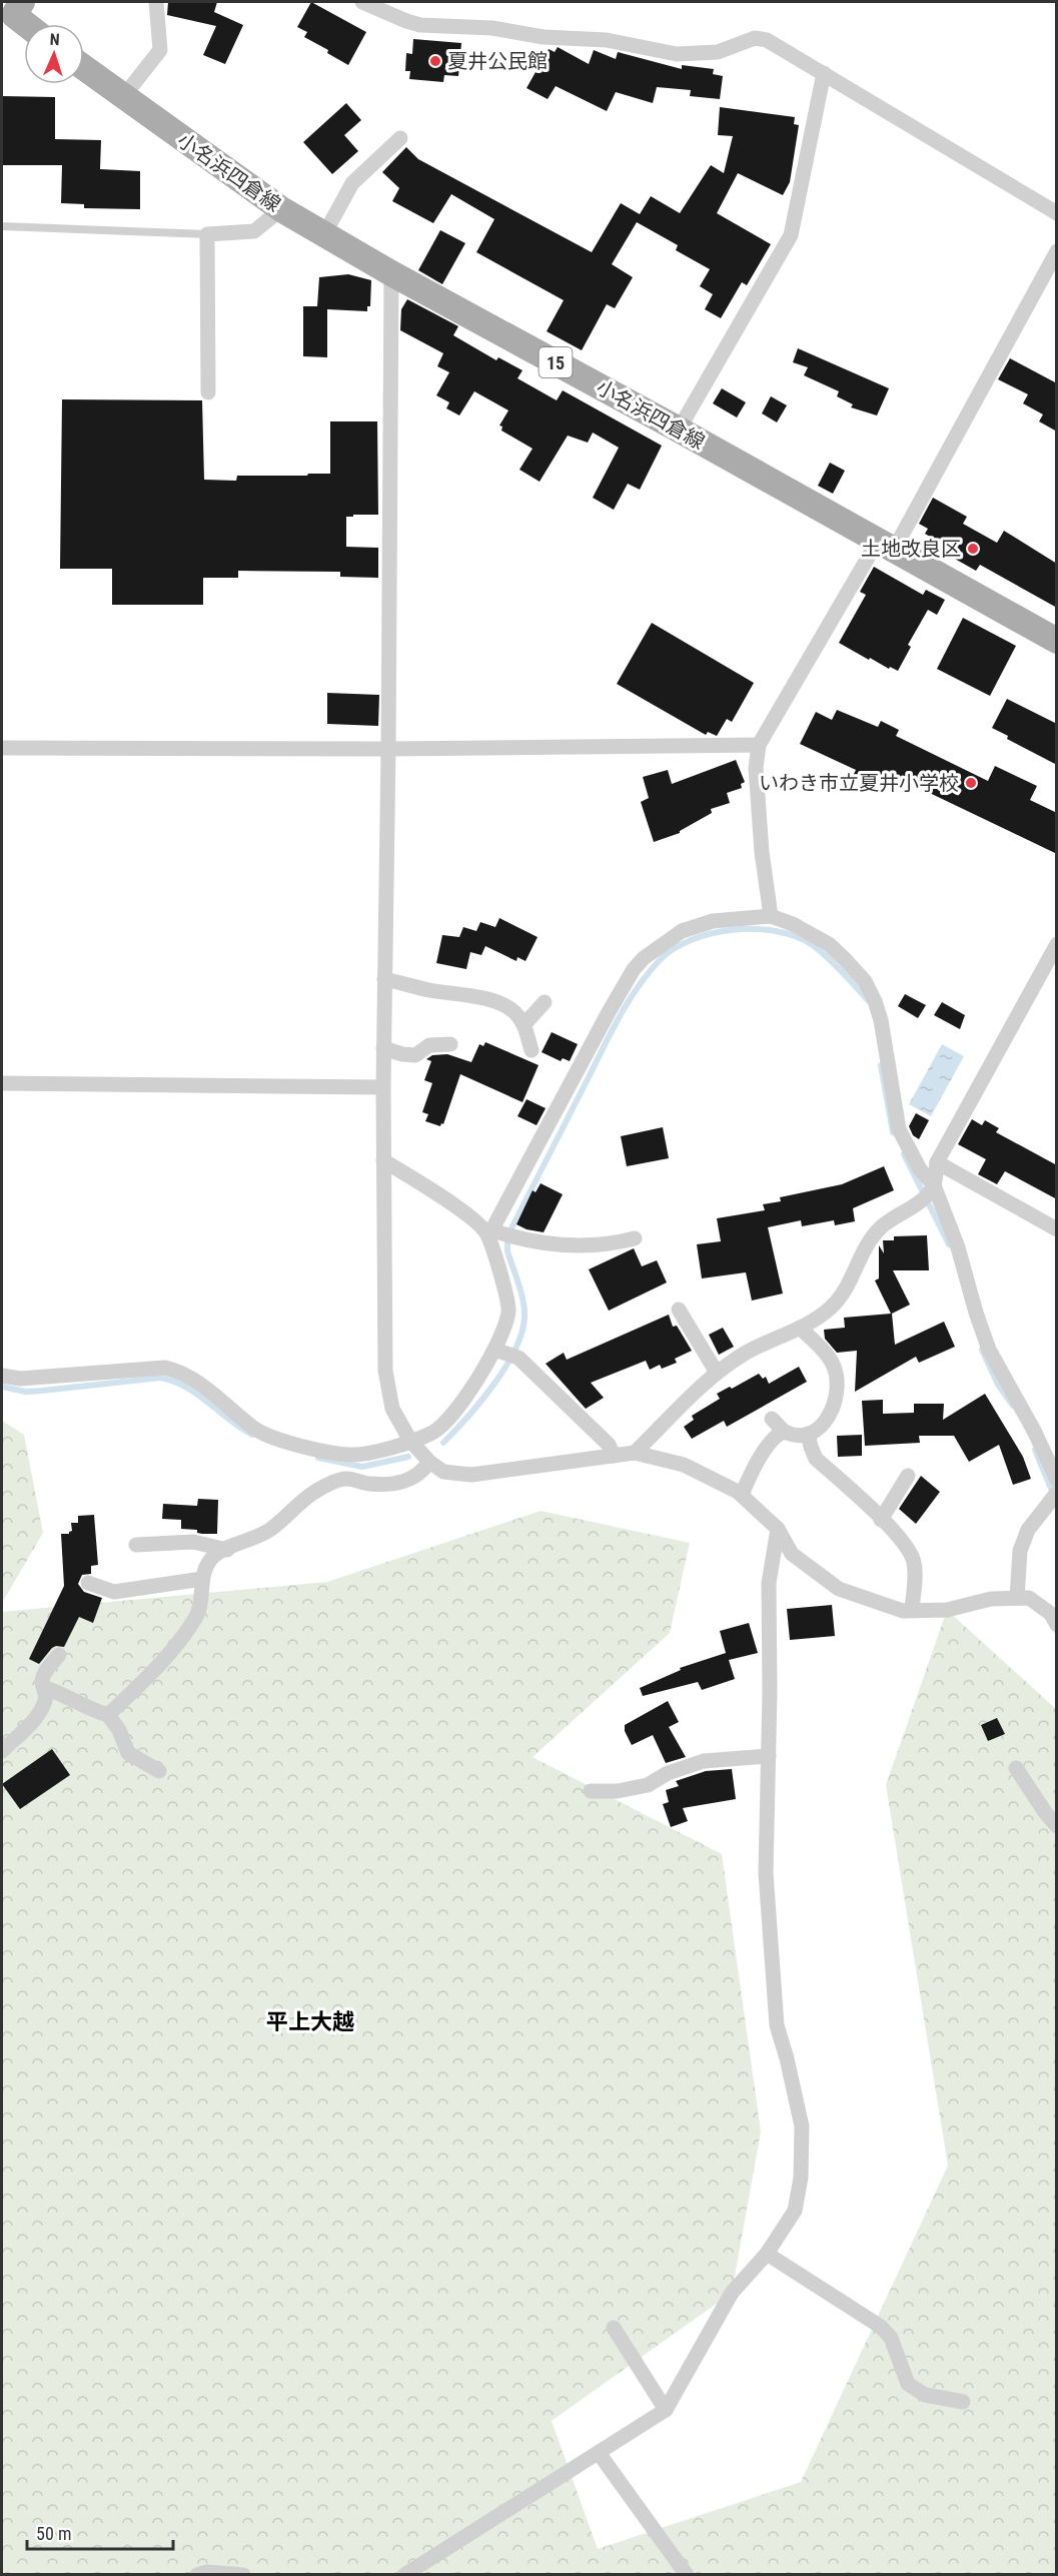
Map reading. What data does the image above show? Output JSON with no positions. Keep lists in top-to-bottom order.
{
  "streets": {
    "main road": ["小名浜四倉線", "15"]
  },
  "districts": ["平上大越"],
  "places": ["夏井公民館", "土地改良区", "いわき市立夏井小学校"],
  "scale_bar": "50 m",
  "north": "top"
}
